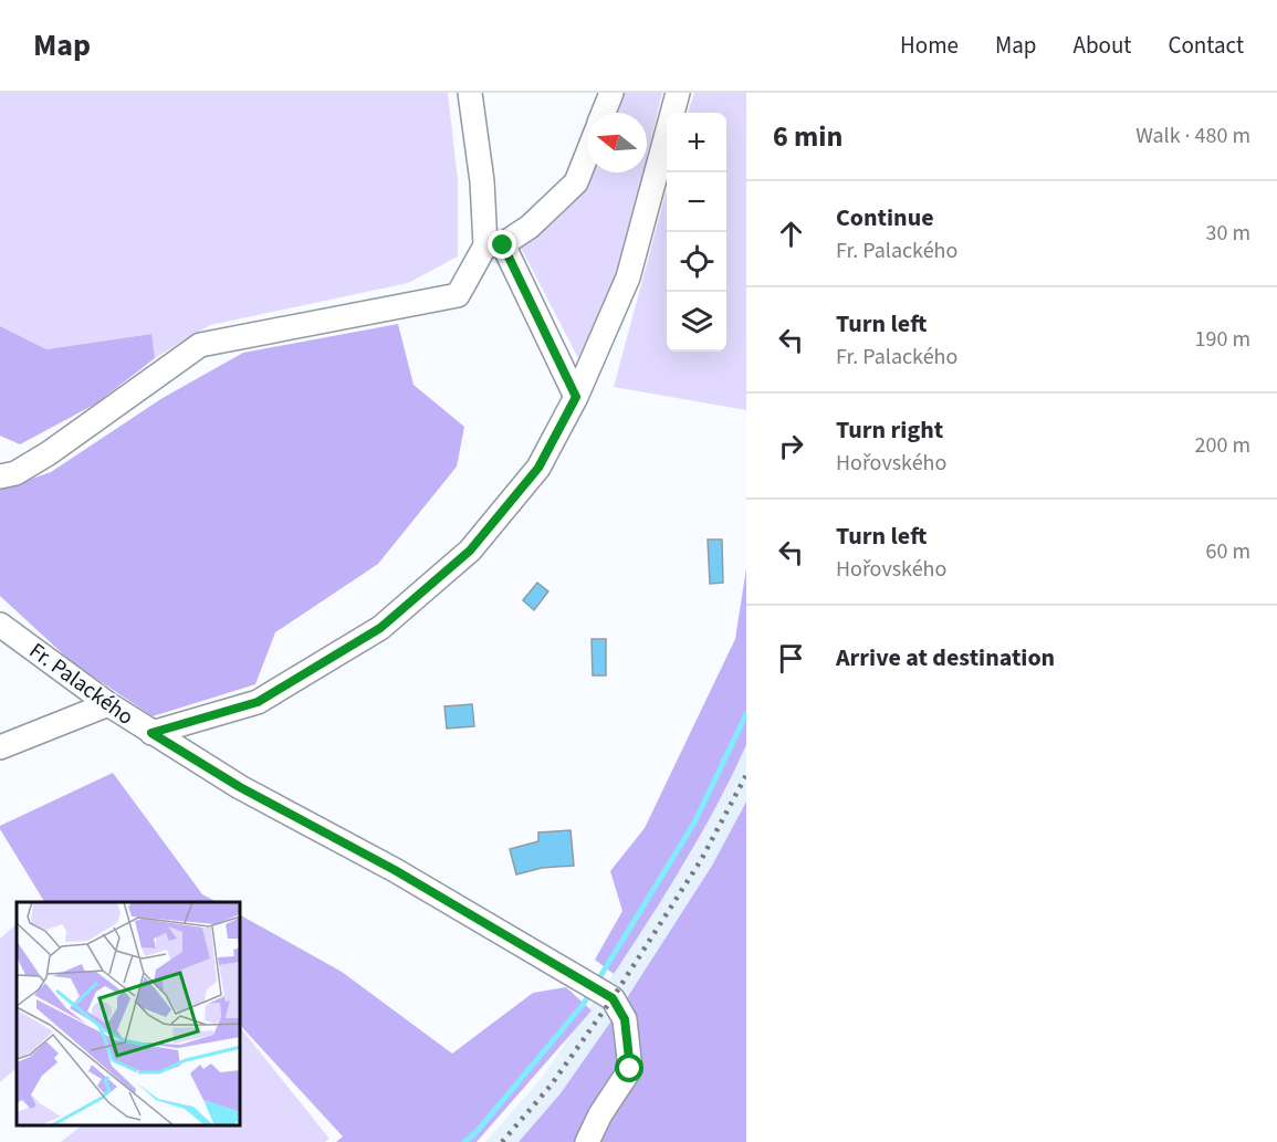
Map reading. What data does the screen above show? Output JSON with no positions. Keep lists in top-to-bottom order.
{
  "streets": {
    "street": ["Fr. Palackého"]
  },
  "north": "left",
  "page": {
    "header": "Map",
    "nav": [
      "Home",
      "Map",
      "About",
      "Contact"
    ],
    "heading": ["6 min", "Walk · 480 m"],
    "map_buttons": ["+", "−"],
    "list": [
      ["Continue", "Fr. Palackého", "30 m"],
      ["Turn left", "Fr. Palackého", "190 m"],
      ["Turn right", "Hořovského", "200 m"],
      ["Turn left", "Hořovského", "60 m"],
      "Arrive at destination"
    ]
  }
}
